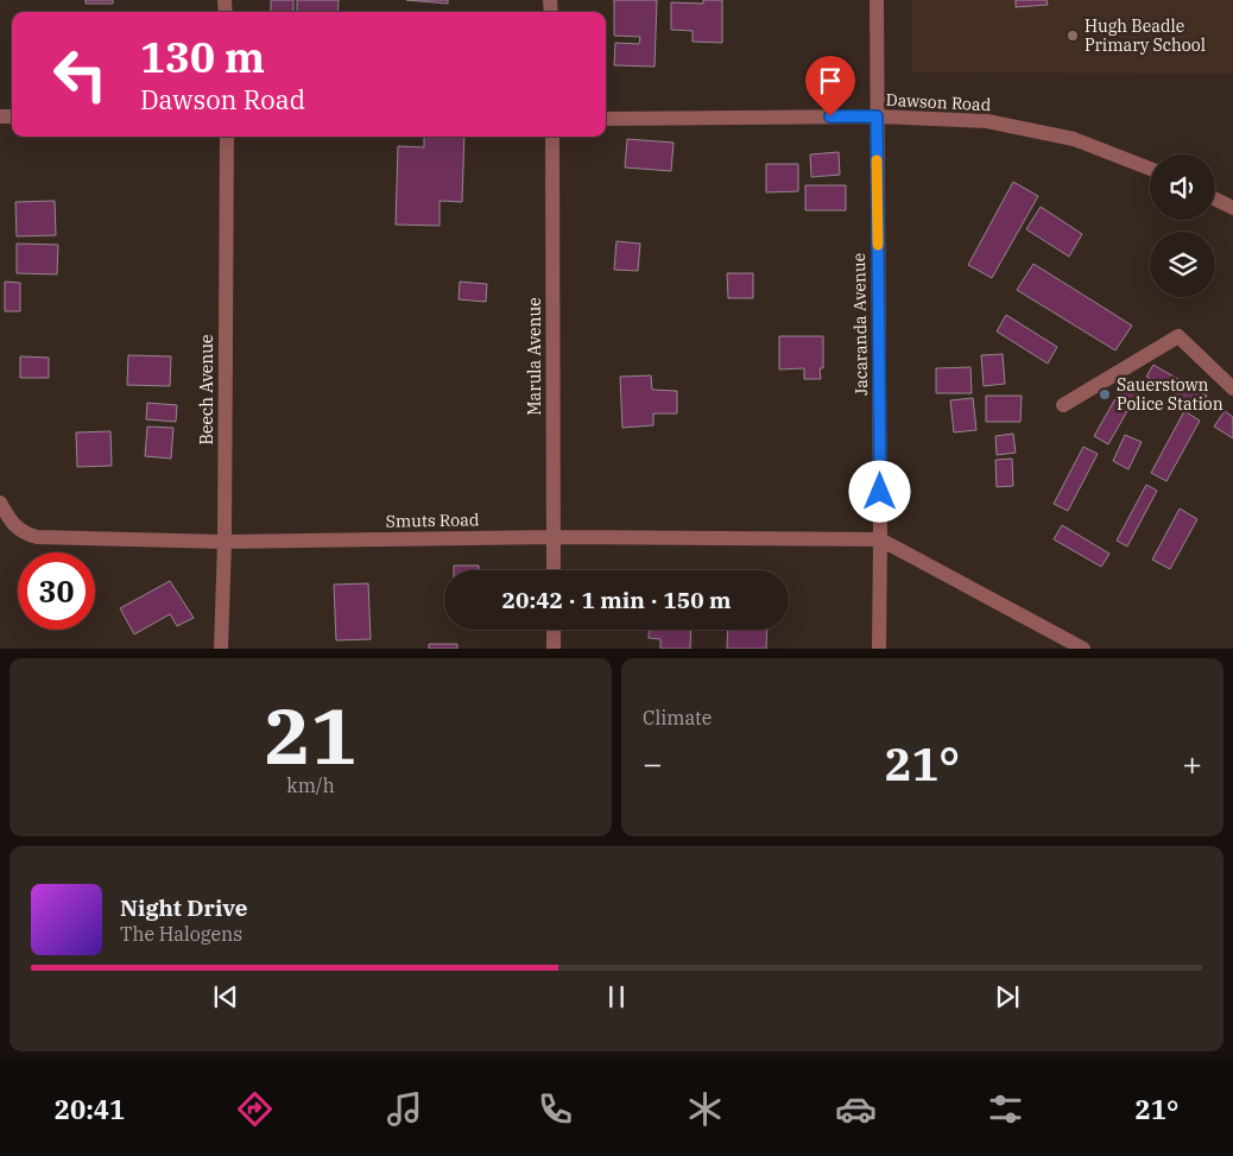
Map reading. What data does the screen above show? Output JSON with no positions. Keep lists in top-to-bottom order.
{
  "streets": {
    "street": [
      "Dawson Road",
      "Jacaranda Avenue",
      "Marula Avenue",
      "Beech Avenue",
      "Smuts Road"
    ]
  },
  "crossings": [
    ["Dawson Road", "Jacaranda Avenue"],
    ["Jacaranda Avenue", "Smuts Road"],
    ["Marula Avenue", "Smuts Road"],
    ["Beech Avenue", "Smuts Road"]
  ],
  "places": ["Hugh Beadle Primary School", "Sauerstown Police Station"],
  "page": {
    "turn": ["130 m", "Dawson Road"],
    "limit": "30",
    "trip": "20:42 · 1 min · 150 m",
    "tile": [
      ["21", "km/h"],
      "Climate"
    ],
    "heat": ["−", "21°", "+"],
    "song": ["Night Drive", "The Halogens"],
    "tabs": ["20:41", "21°"]
  }
}
